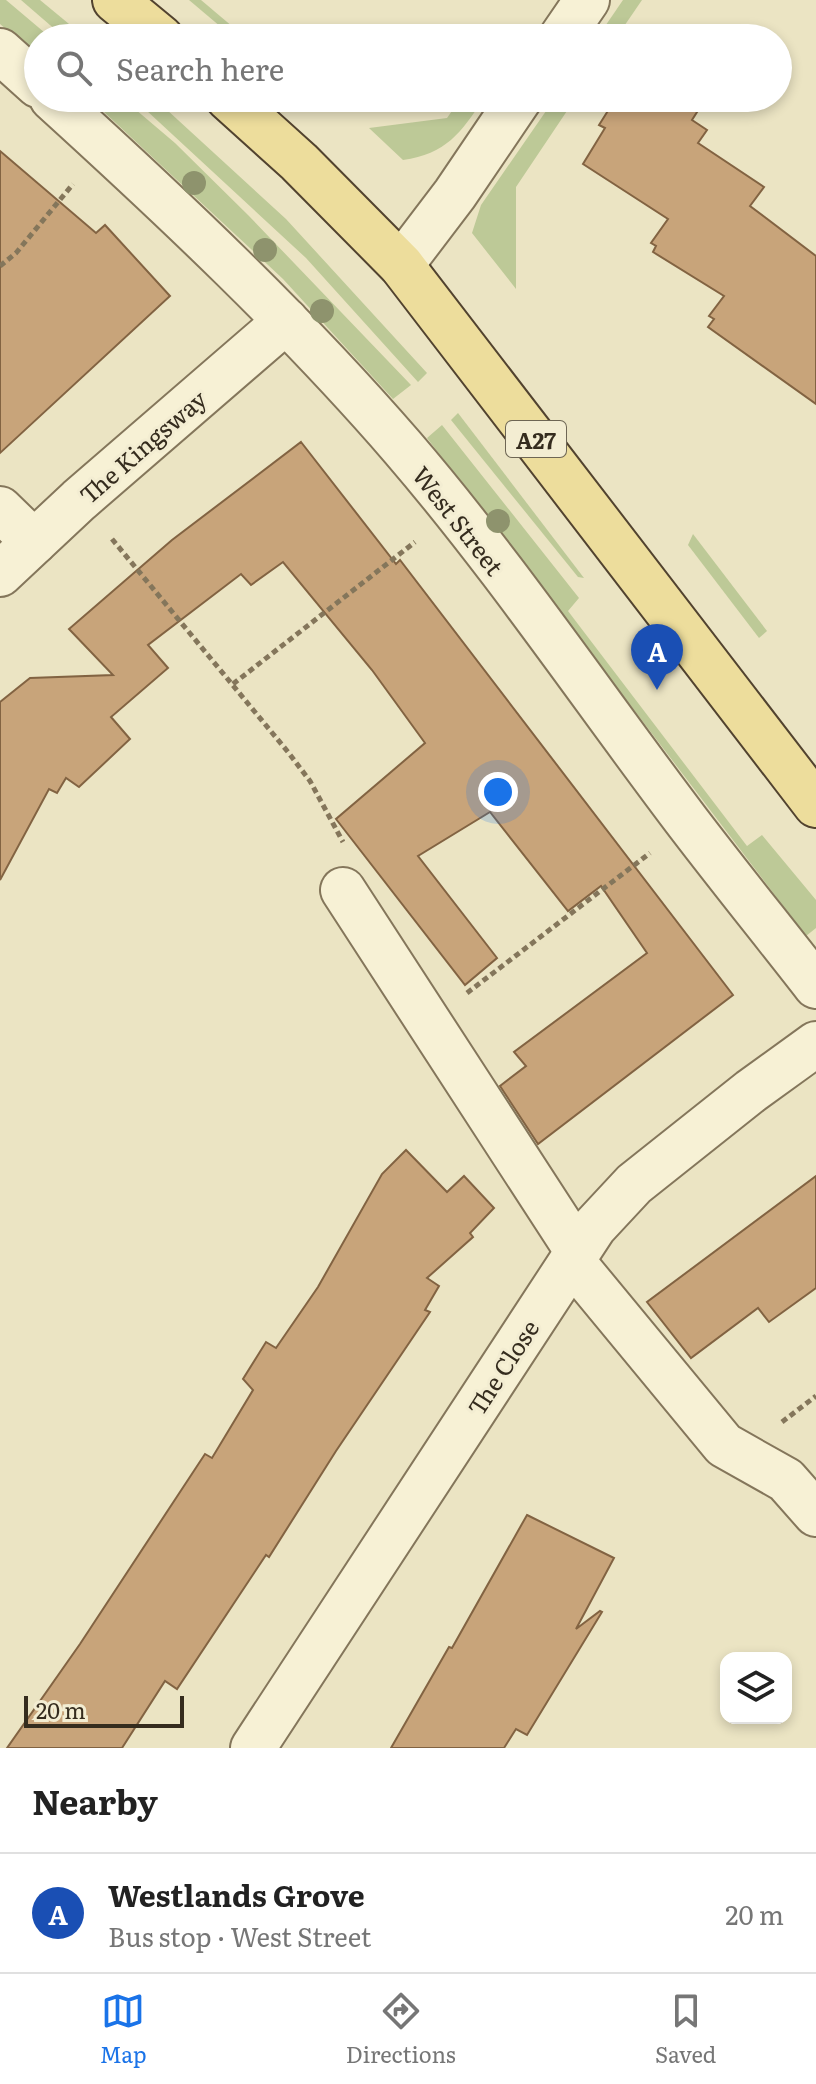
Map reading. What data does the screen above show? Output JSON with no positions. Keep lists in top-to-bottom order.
{
  "streets": {
    "main road": ["A27"],
    "street": ["The Kingsway", "West Street", "The Close"]
  },
  "crossings": [
    ["The Kingsway", "West Street"]
  ],
  "scale_bar": "20 m",
  "page": {
    "search": "Search here",
    "pins": "A",
    "scale": "20 m",
    "heading": "Nearby",
    "list": [
      {
        "mark": "A",
        "name": "Westlands Grove",
        "note": "Bus stop · West Street",
        "value": "20 m"
      }
    ],
    "nav": ["Map", "Directions", "Saved"]
  }
}
